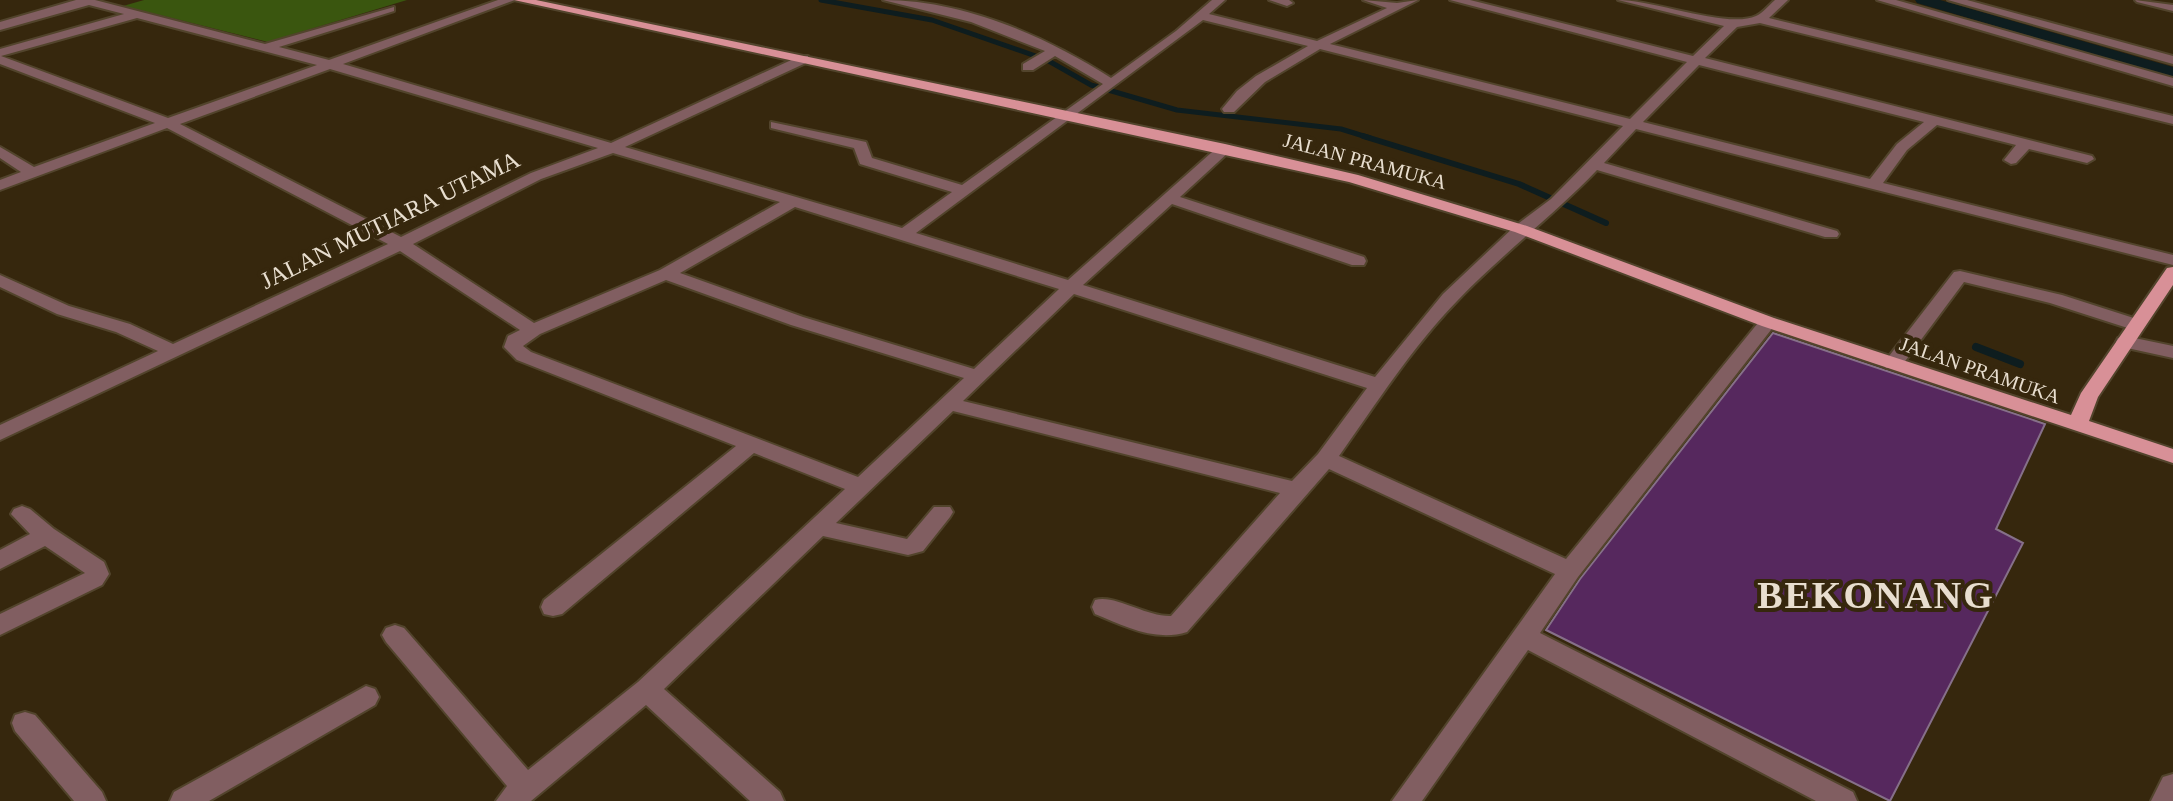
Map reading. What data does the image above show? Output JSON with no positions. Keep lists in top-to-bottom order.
{
  "streets": {
    "main road": ["JALAN PRAMUKA"],
    "street": ["JALAN MUTIARA UTAMA"]
  },
  "crossings": [
    ["JALAN PRAMUKA", "JALAN MUTIARA UTAMA"]
  ],
  "districts": ["BEKONANG"]
}
